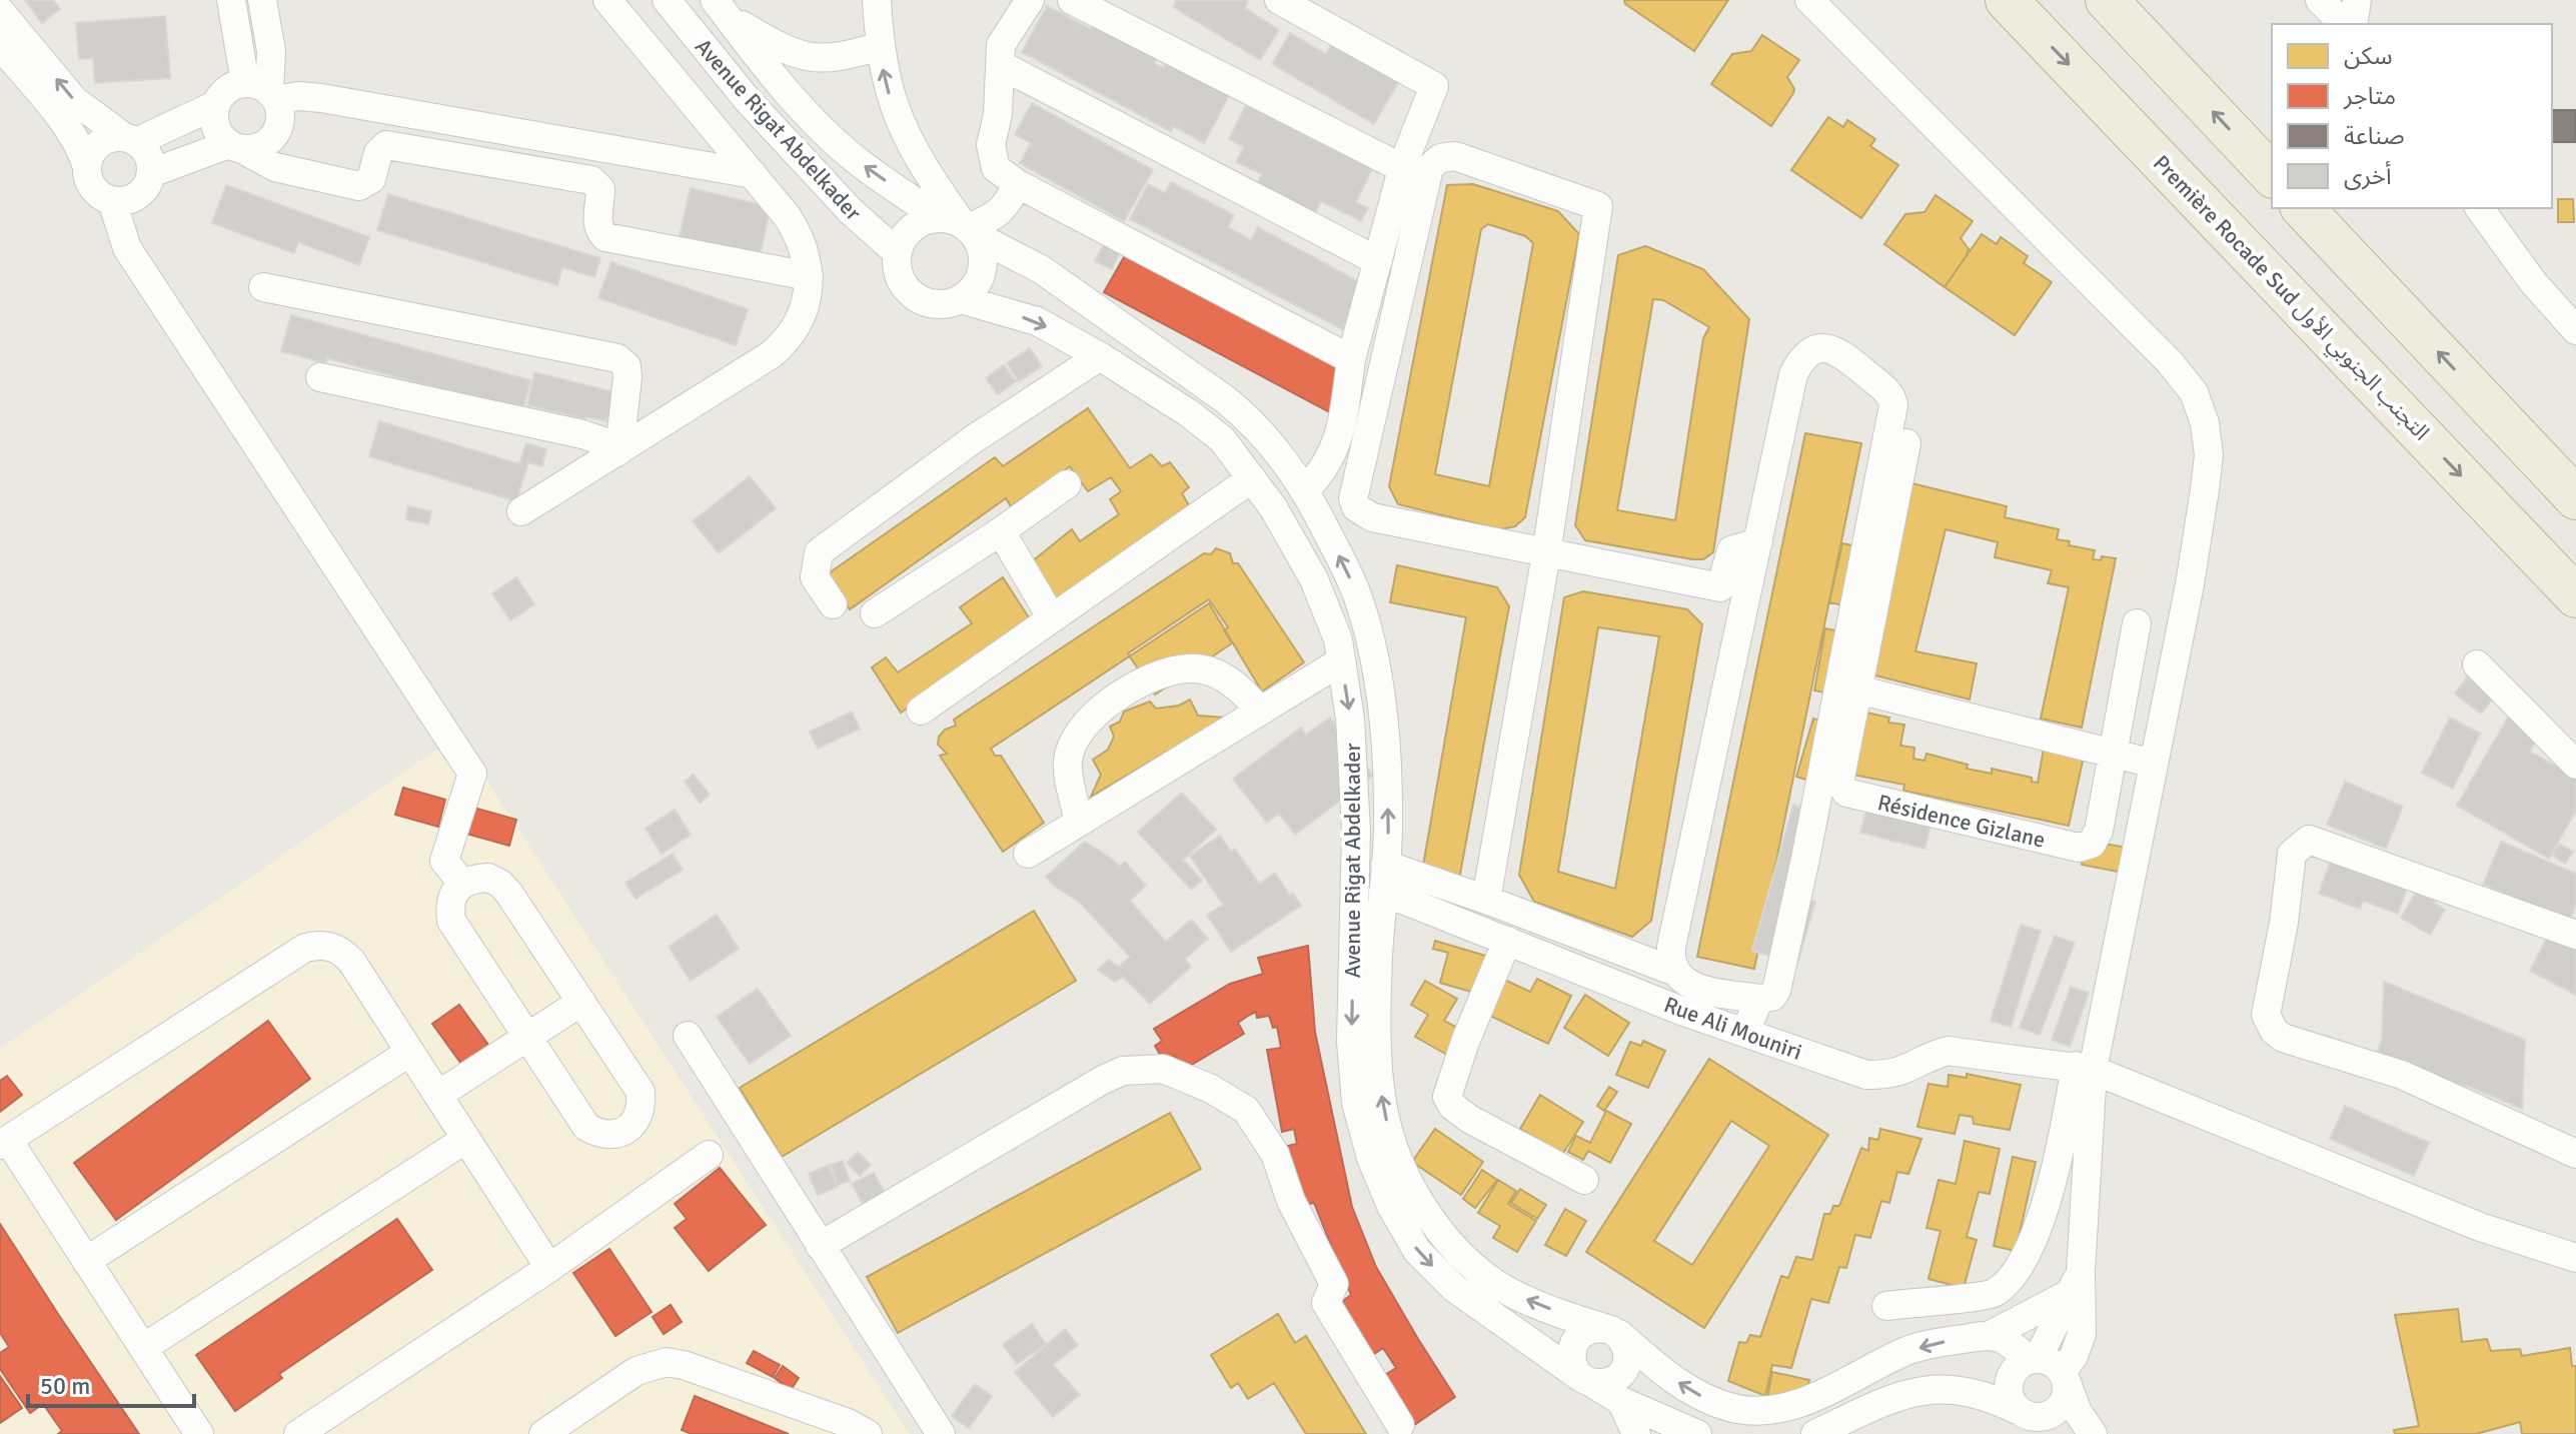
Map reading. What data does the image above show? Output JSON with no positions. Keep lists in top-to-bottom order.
{
  "streets": {
    "highway": ["Première Rocade Sud التجنب الجنوبي الأول"],
    "street": ["Avenue Rigat Abdelkader", "Résidence Gizlane", "Rue Ali Mouniri"]
  },
  "one_way": ["Avenue Rigat Abdelkader"],
  "legend": [
    "سكن",
    "متاجر",
    "صناعة",
    "أخرى"
  ],
  "scale_bar": "50 m"
}
